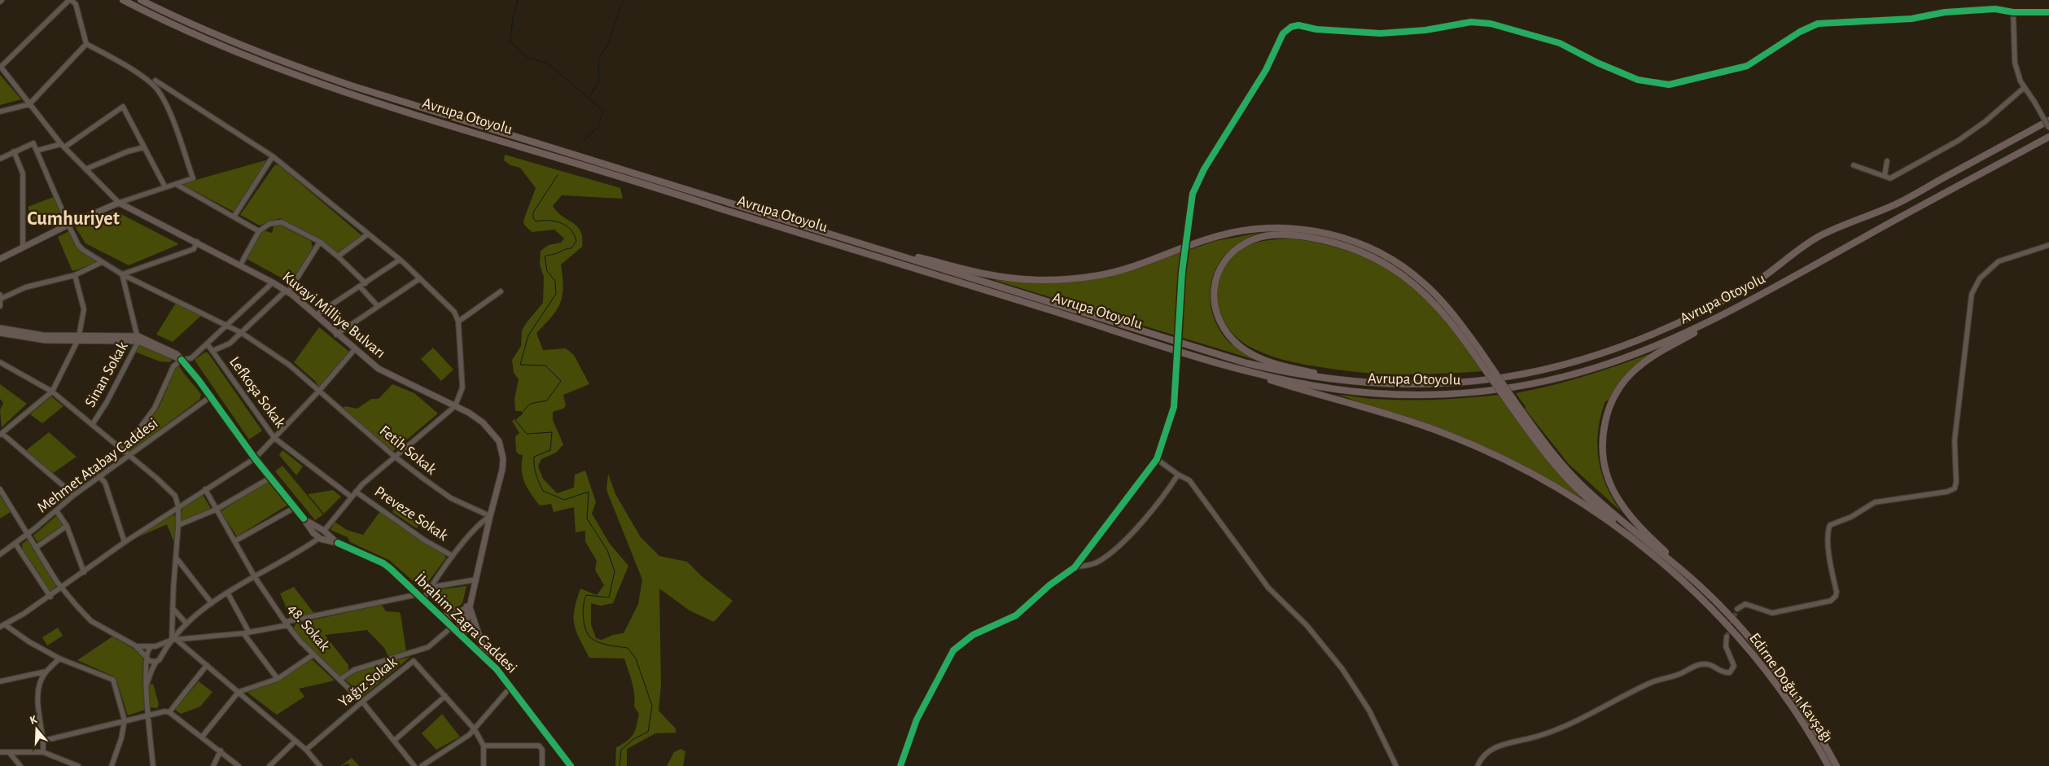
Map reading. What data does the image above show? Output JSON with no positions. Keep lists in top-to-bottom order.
{
  "streets": {
    "highway": ["Avrupa Otoyolu", "Edirne Doğu 1 Kavşağı"],
    "main road": ["Kuvayi Milliye Bulvarı", "İbrahim Zagra Caddesi"],
    "street": [
      "Sinan Sokak",
      "Lefkoşa Sokak",
      "Fetih Sokak",
      "Mehmet Atabay Caddesi",
      "Preveze Sokak",
      "48. Sokak",
      "Yağız Sokak"
    ]
  },
  "crossings": [
    ["Kuvayi Milliye Bulvarı", "Lefkoşa Sokak"],
    ["Kuvayi Milliye Bulvarı", "Fetih Sokak"],
    ["Kuvayi Milliye Bulvarı", "İbrahim Zagra Caddesi"],
    ["Sinan Sokak", "Fetih Sokak"],
    ["Sinan Sokak", "İbrahim Zagra Caddesi"],
    ["Lefkoşa Sokak", "Fetih Sokak"],
    ["Mehmet Atabay Caddesi", "İbrahim Zagra Caddesi"],
    ["48. Sokak", "Yağız Sokak"]
  ],
  "districts": ["Cumhuriyet"],
  "north": "top"
}
